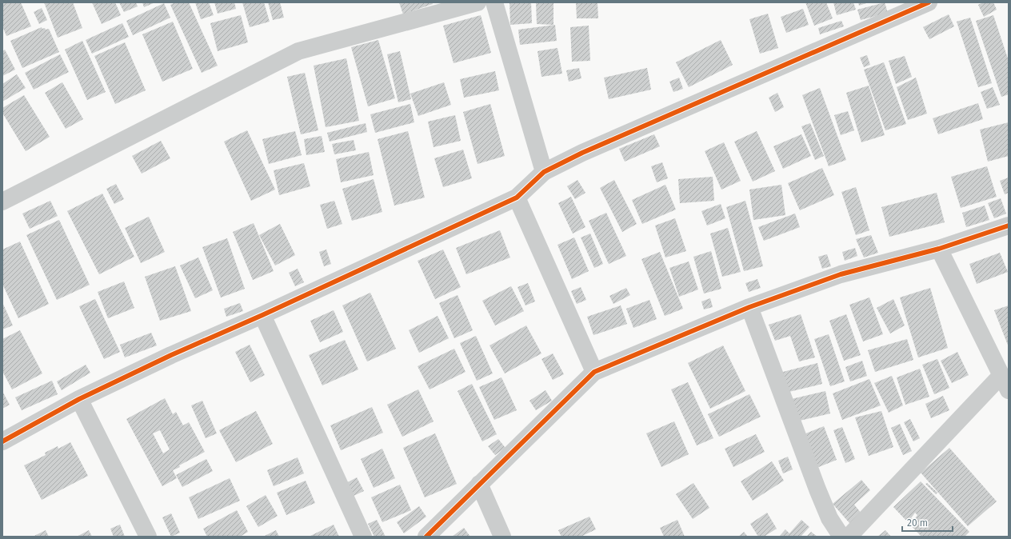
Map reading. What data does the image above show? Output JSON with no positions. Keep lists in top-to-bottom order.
{
  "scale_bar": "20 m"
}
